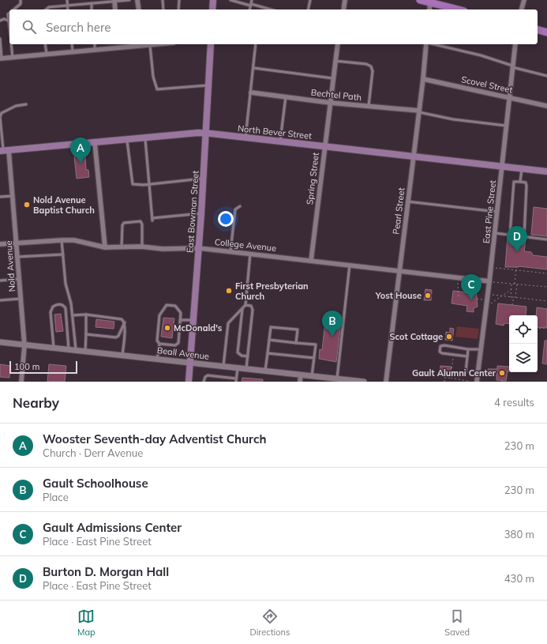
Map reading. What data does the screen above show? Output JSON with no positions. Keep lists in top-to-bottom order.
{
  "streets": {
    "main road": ["North Bever Street", "East Bowman Street"],
    "street": [
      "Scovel Street",
      "Bechtel Path",
      "Spring Street",
      "Pearl Street",
      "East Pine Street",
      "College Avenue",
      "Nold Avenue",
      "Beall Avenue"
    ]
  },
  "crossings": [
    ["Scovel Street", "Pearl Street"],
    ["Scovel Street", "East Pine Street"],
    ["Bechtel Path", "Spring Street"],
    ["Bechtel Path", "Pearl Street"],
    ["North Bever Street", "Spring Street"],
    ["North Bever Street", "Pearl Street"],
    ["North Bever Street", "East Bowman Street"],
    ["North Bever Street", "East Pine Street"],
    ["North Bever Street", "Nold Avenue"],
    ["Spring Street", "College Avenue"],
    ["Pearl Street", "College Avenue"],
    ["East Bowman Street", "College Avenue"],
    ["East Bowman Street", "Beall Avenue"],
    ["East Pine Street", "College Avenue"],
    ["College Avenue", "Nold Avenue"],
    ["Nold Avenue", "Beall Avenue"]
  ],
  "places": [
    "Nold Avenue Baptist Church",
    "First Presbyterian Church",
    "Yost House",
    "McDonald's",
    "Scot Cottage",
    "Gault Alumni Center"
  ],
  "scale_bar": "100 m",
  "page": {
    "search": "Search here",
    "pins": [
      "A",
      "D",
      "C",
      "B"
    ],
    "scale": "100 m",
    "heading": ["Nearby", "4 results"],
    "list": [
      {
        "mark": "A",
        "name": "Wooster Seventh-day Adventist Church",
        "note": "Church · Derr Avenue",
        "value": "230 m"
      },
      {
        "mark": "B",
        "name": "Gault Schoolhouse",
        "note": "Place",
        "value": "230 m"
      },
      {
        "mark": "C",
        "name": "Gault Admissions Center",
        "note": "Place · East Pine Street",
        "value": "380 m"
      },
      {
        "mark": "D",
        "name": "Burton D. Morgan Hall",
        "note": "Place · East Pine Street",
        "value": "430 m"
      }
    ],
    "nav": ["Map", "Directions", "Saved"]
  }
}
